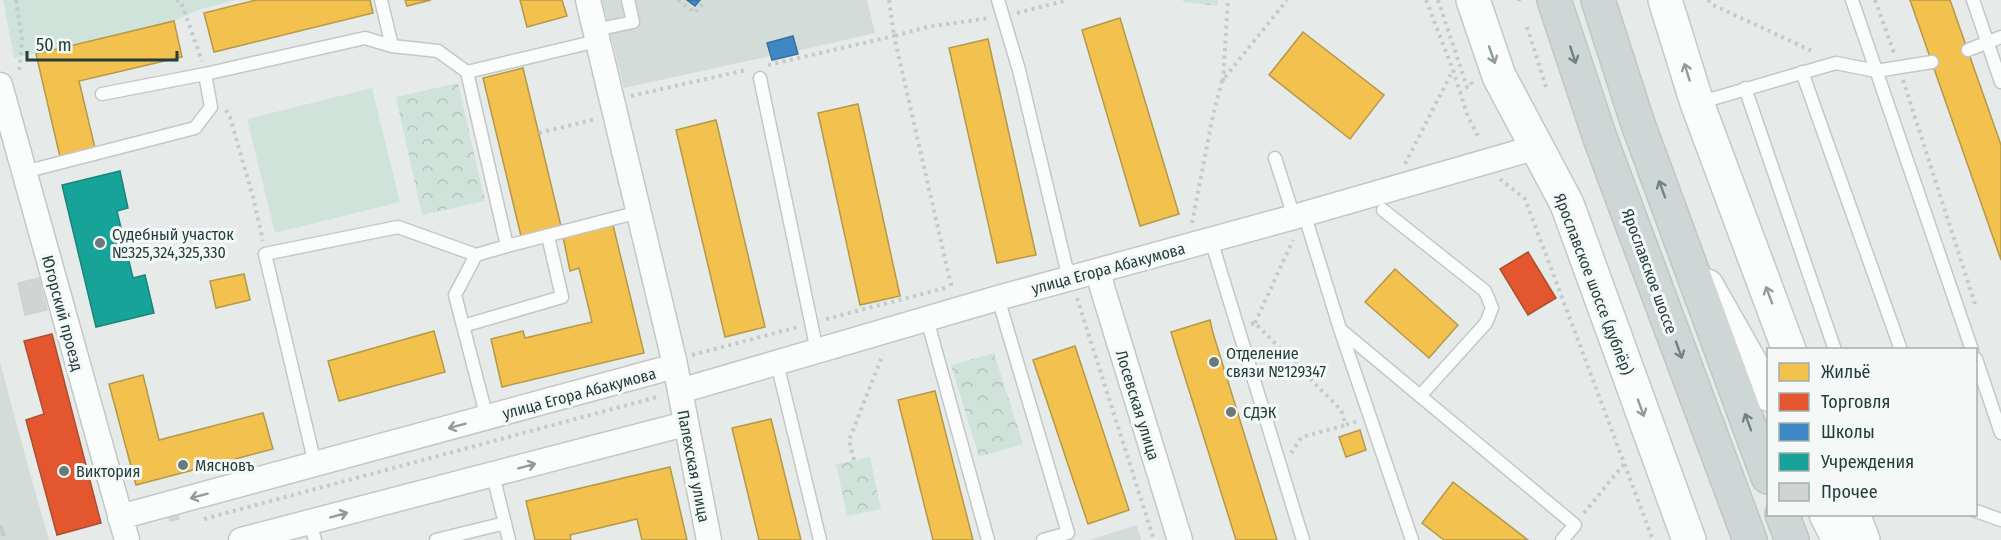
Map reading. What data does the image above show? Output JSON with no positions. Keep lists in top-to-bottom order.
{
  "streets": {
    "main road": ["Ярославское шоссе"],
    "street": [
      "улица Егора Абакумова",
      "Ярославское шоссе (дублёр)",
      "Югорский проезд",
      "Лосевская улица",
      "Палехская улица"
    ]
  },
  "crossings": [
    ["улица Егора Абакумова", "Ярославское шоссе (дублёр)"],
    ["улица Егора Абакумова", "Югорский проезд"],
    ["улица Егора Абакумова", "Лосевская улица"],
    ["улица Егора Абакумова", "Палехская улица"]
  ],
  "places": [
    "Судебный участок №325,324,325,330",
    "Отделение связи №129347",
    "СДЭК",
    "Мясновъ",
    "Виктория"
  ],
  "legend": [
    "Жильё",
    "Торговля",
    "Школы",
    "Учреждения",
    "Прочее"
  ],
  "scale_bar": "50 m"
}
